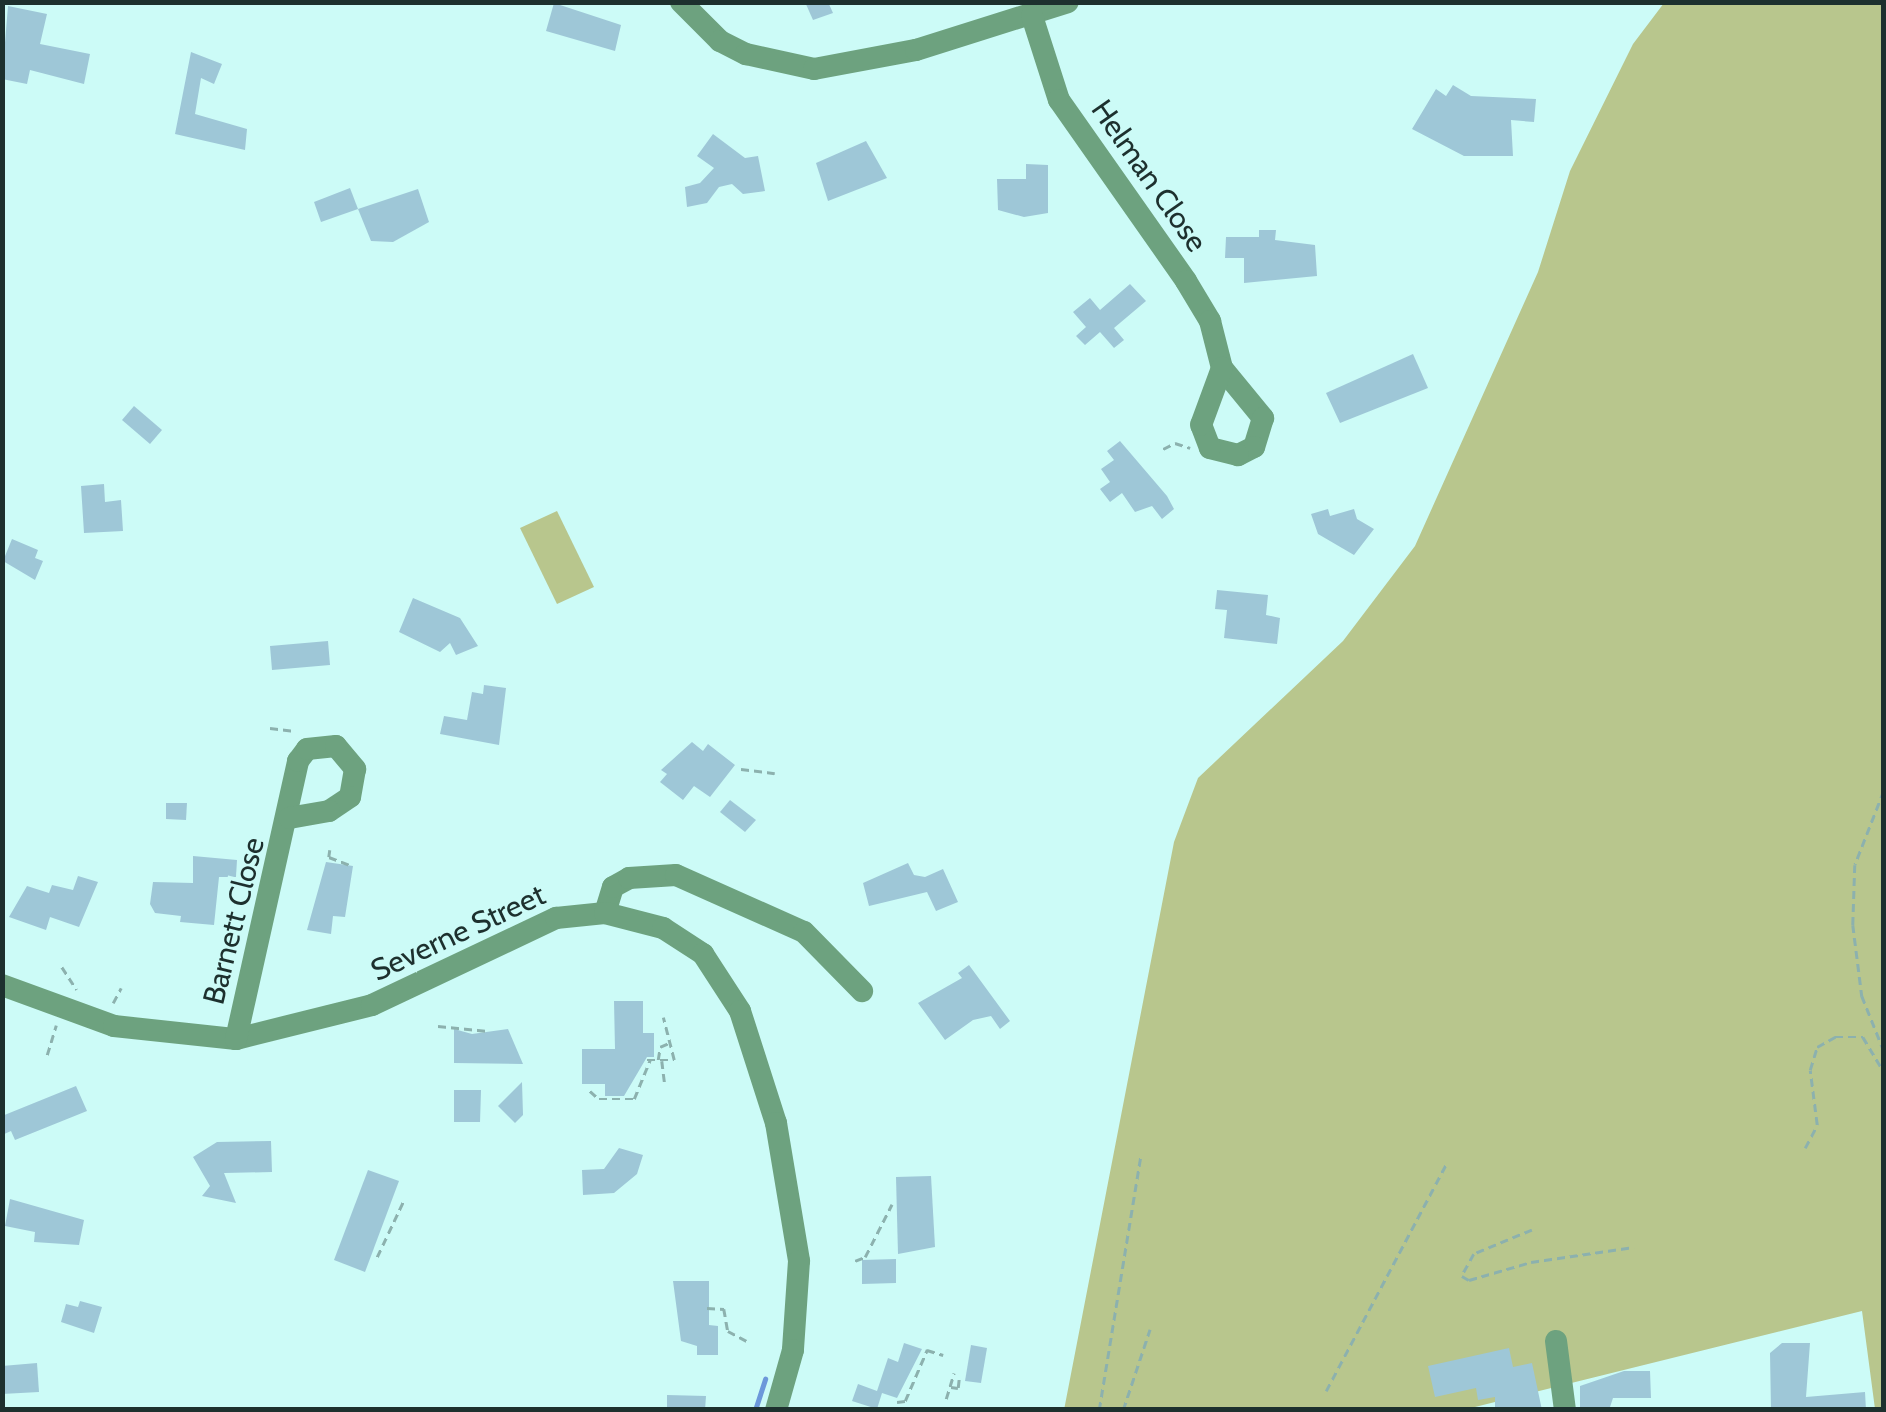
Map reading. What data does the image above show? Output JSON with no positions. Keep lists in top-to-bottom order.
{
  "streets": {
    "street": ["Helman Close", "Barnett Close", "Severne Street"]
  },
  "crossings": [
    ["Barnett Close", "Severne Street"]
  ]
}
